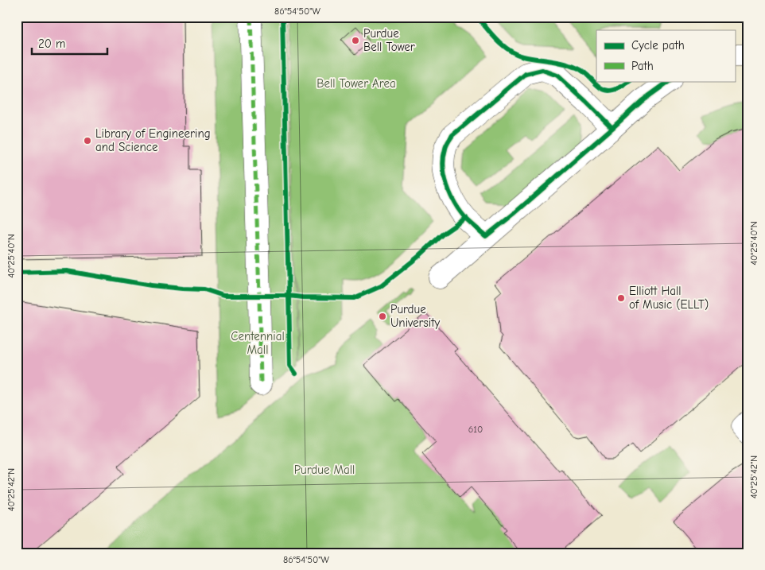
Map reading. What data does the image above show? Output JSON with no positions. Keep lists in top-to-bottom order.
{
  "parks": ["Bell Tower Area", "Centennial Mall", "Purdue Mall"],
  "places": [
    "Purdue Bell Tower",
    "Library of Engineering and Science",
    "Elliott Hall of Music (ELLT)",
    "Purdue University"
  ],
  "house_numbers": ["610"],
  "legend": ["Cycle path", "Path"],
  "scale_bar": "20 m",
  "coordinates": ["86°54'50\"W", "40°25'40\"N", "40°25'42\"N"]
}
